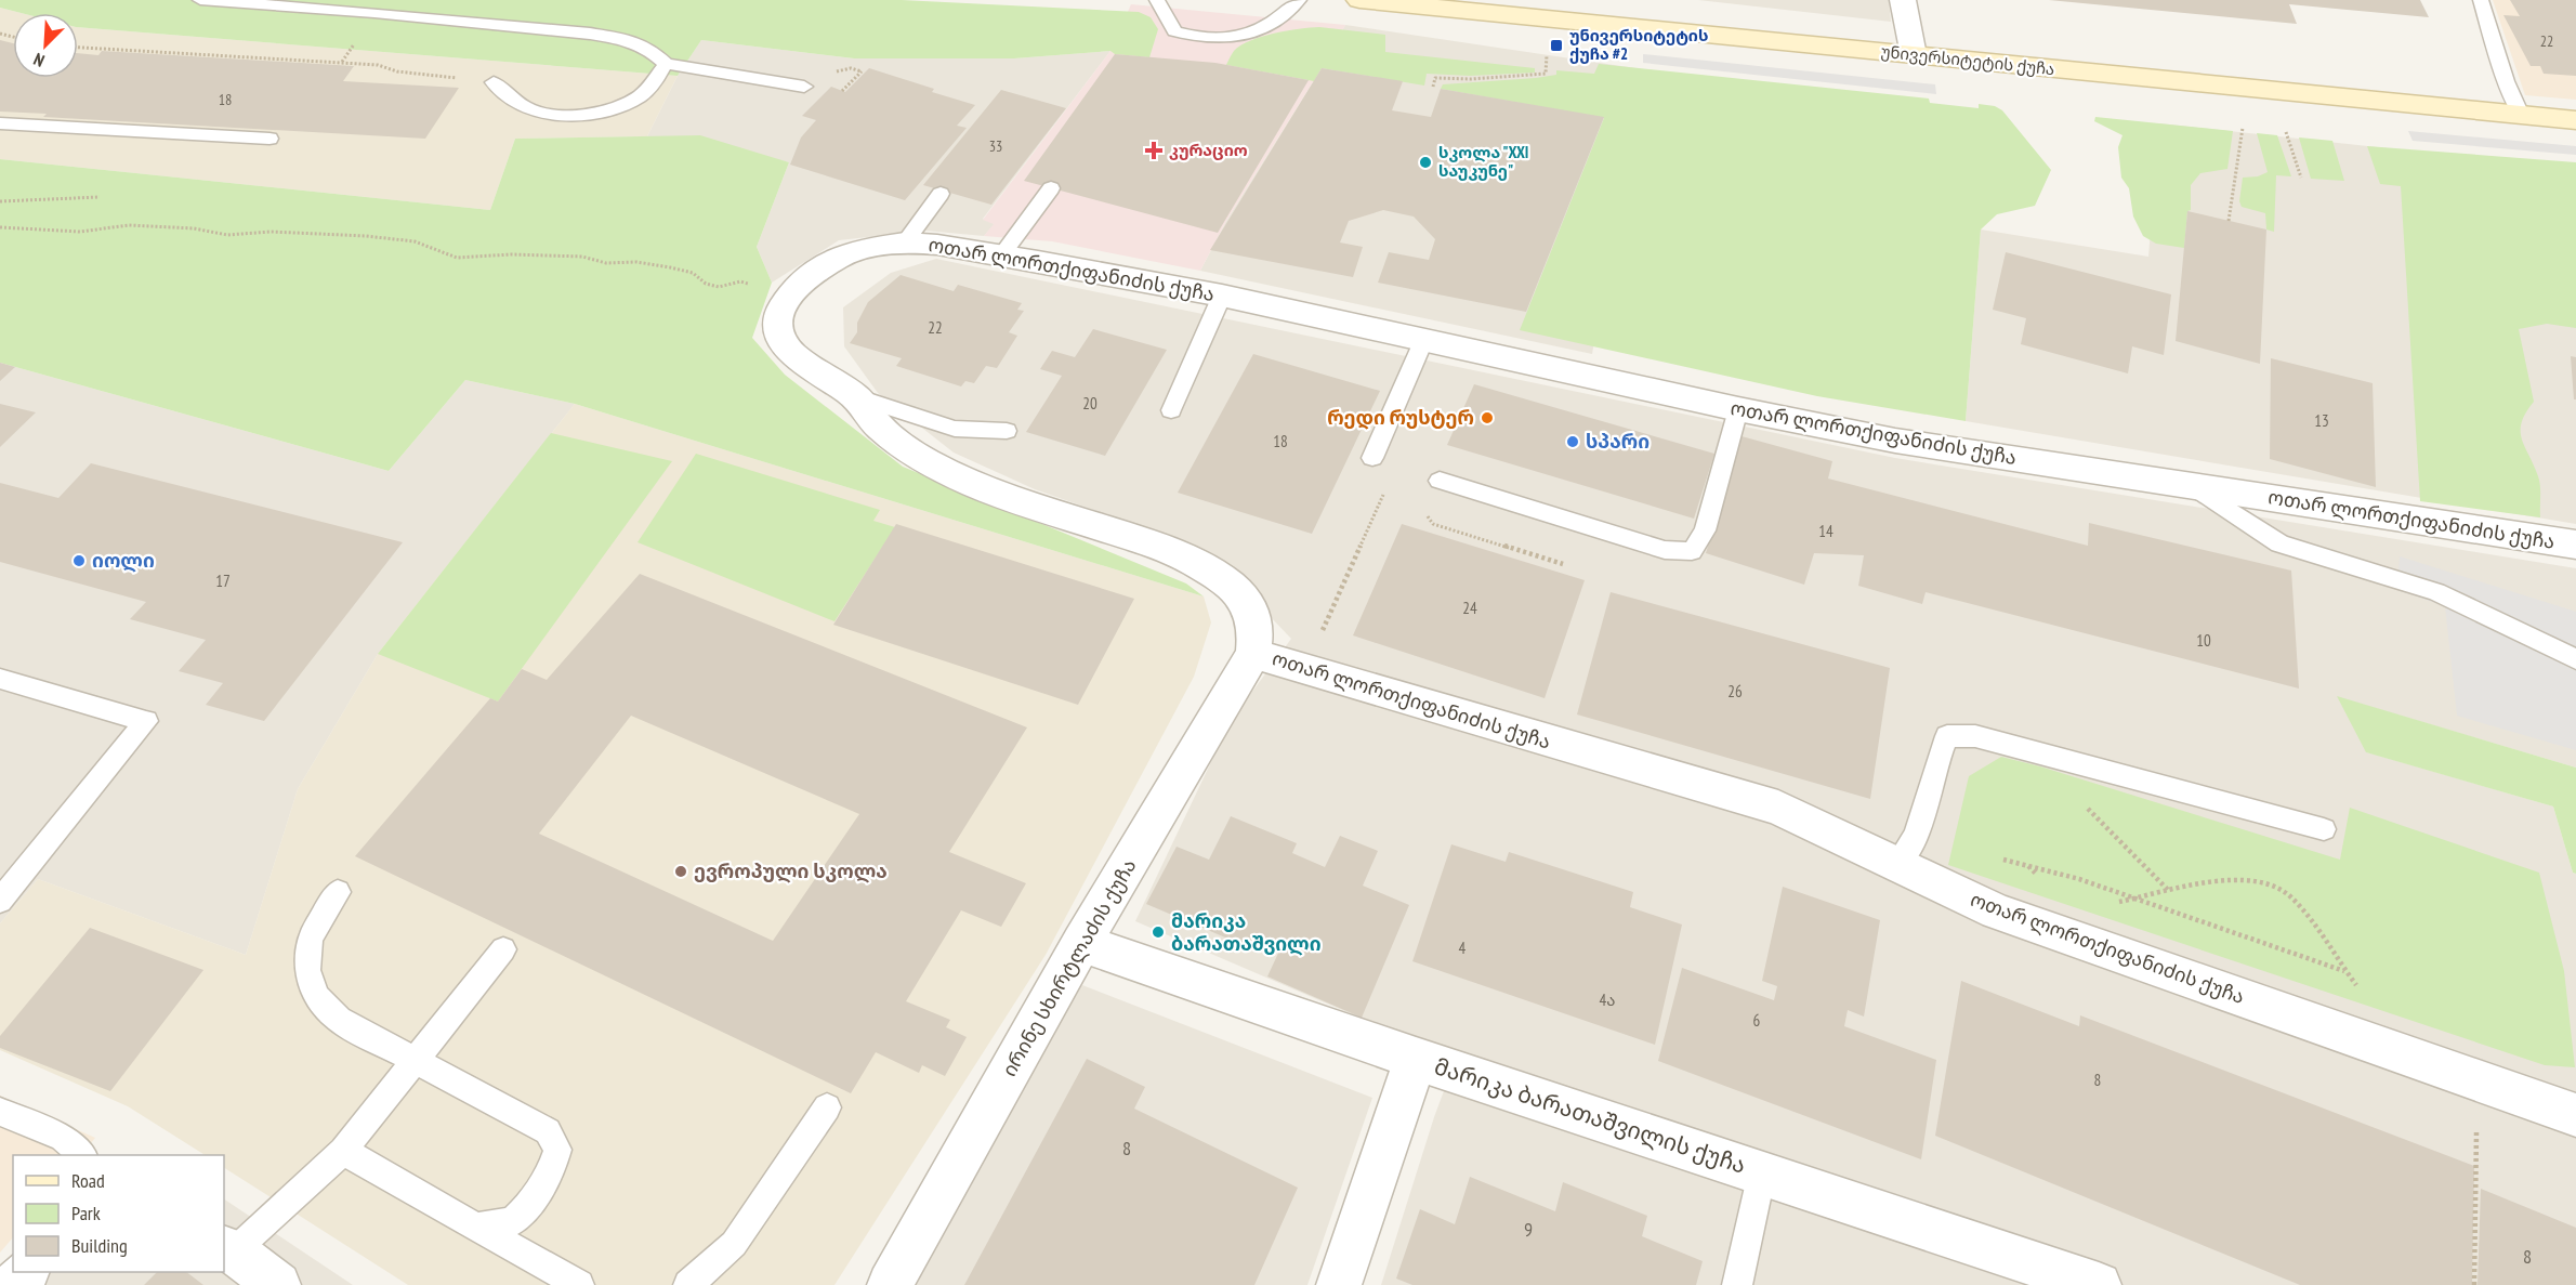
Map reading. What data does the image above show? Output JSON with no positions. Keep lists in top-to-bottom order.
{
  "streets": {
    "main road": ["უნივერსიტეტის ქუჩა"],
    "street": ["ოთარ ლორთქიფანიძის ქუჩა", "ირინე სხირტლაძის ქუჩა", "მარიკა ბარათაშვილის ქუჩა"]
  },
  "crossings": [
    ["ოთარ ლორთქიფანიძის ქუჩა", "ირინე სხირტლაძის ქუჩა"],
    ["ირინე სხირტლაძის ქუჩა", "მარიკა ბარათაშვილის ქუჩა"]
  ],
  "places": {
    "transit": ["უნივერსიტეტის ქუჩა #2"],
    "health": ["კურაციო"],
    "other": [
      "სკოლა \"XXI საუკუნე\"",
      "რედი რუსტერ",
      "სპარი",
      "იოლი",
      "ევროპული სკოლა",
      "მარიკა ბარათაშვილი"
    ]
  },
  "house_numbers": [
    "22",
    "18",
    "33",
    "22",
    "20",
    "13",
    "18",
    "14",
    "17",
    "24",
    "10",
    "26",
    "4",
    "4ა",
    "6",
    "8",
    "8",
    "9",
    "8"
  ],
  "legend": ["Road", "Park", "Building"],
  "north": "bottom left"
}
